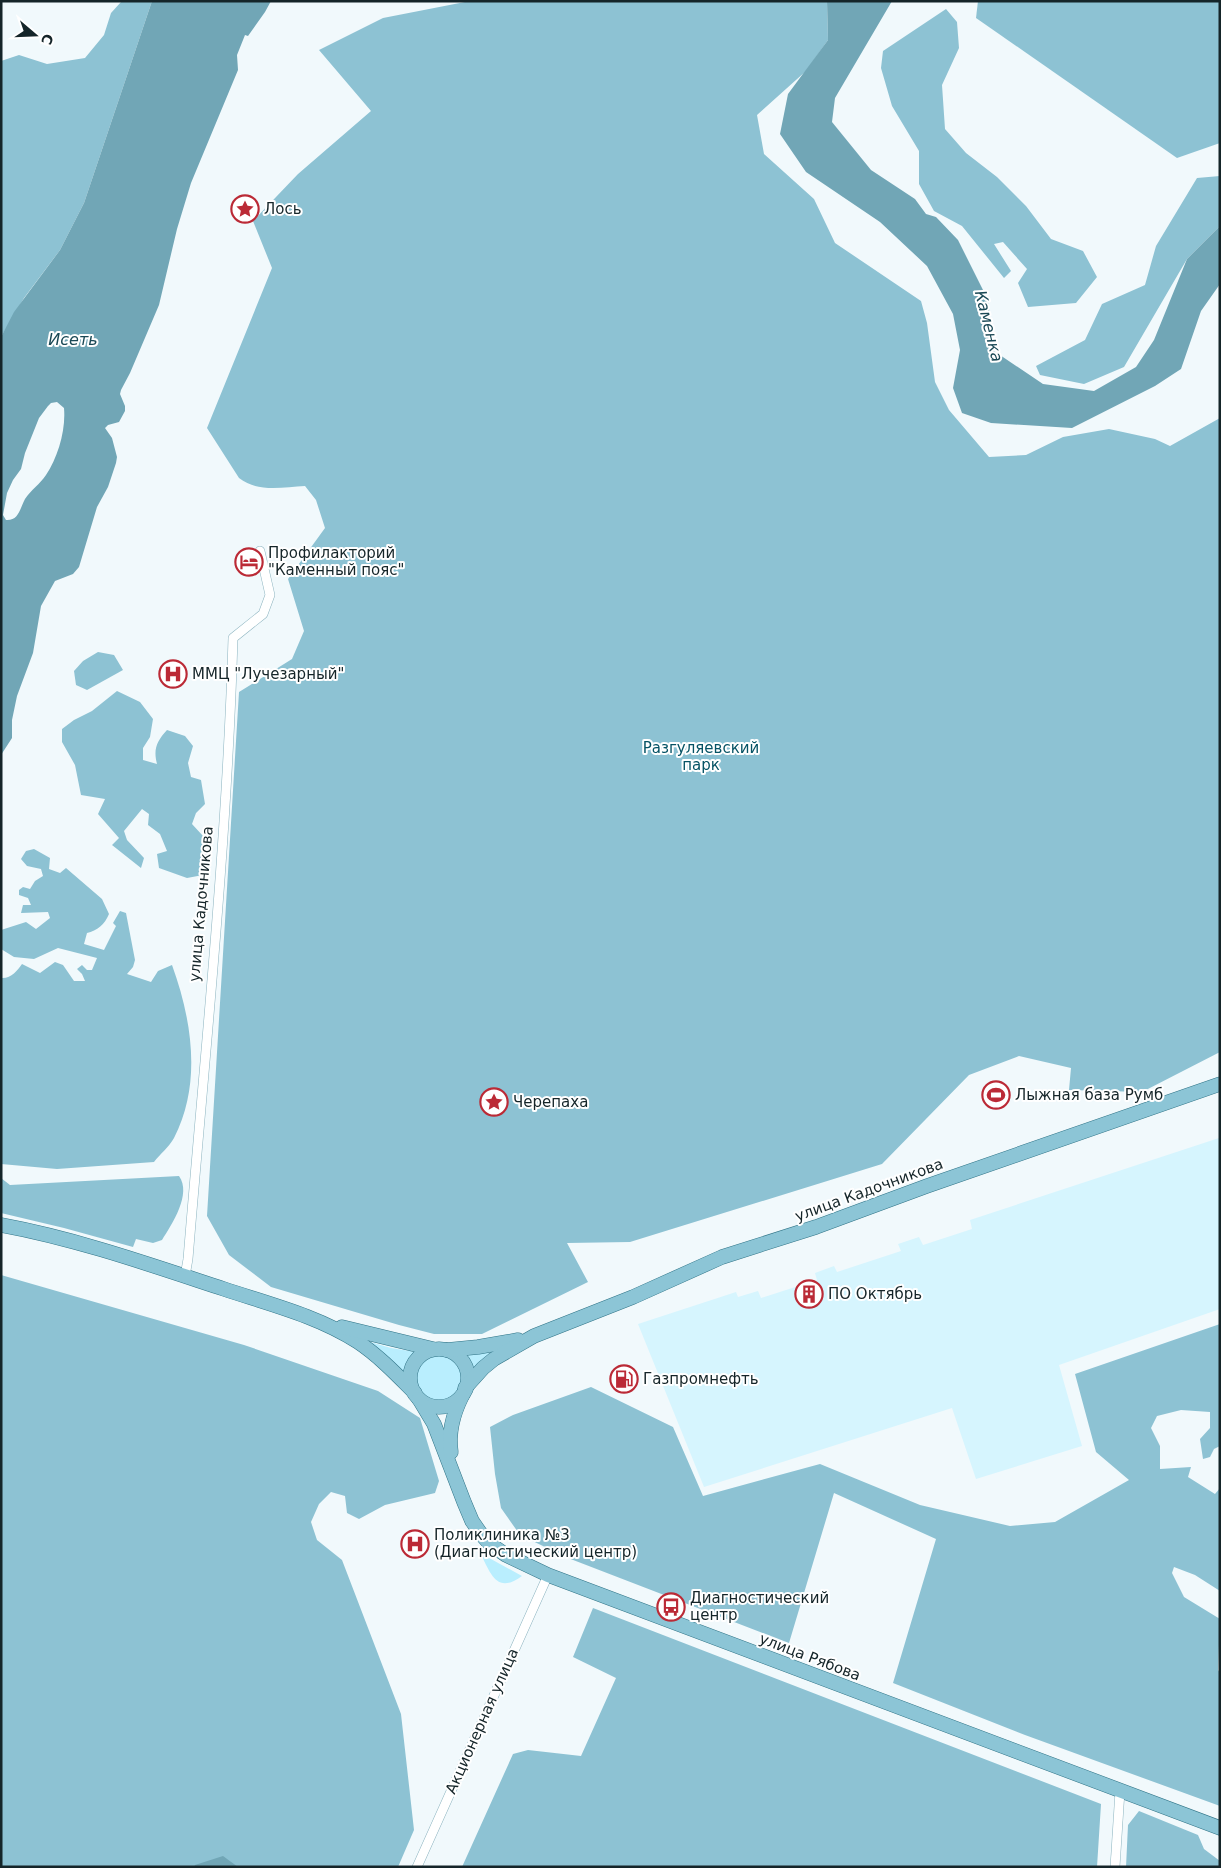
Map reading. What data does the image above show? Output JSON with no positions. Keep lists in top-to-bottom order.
{
  "streets": {
    "main road": ["улица Кадочникова", "улица Рябова"],
    "street": ["Акционерная улица"]
  },
  "crossings": [
    ["улица Рябова", "Акционерная улица"]
  ],
  "water": ["Каменка", "Исеть"],
  "parks": ["Разгуляевский парк"],
  "places": {
    "place": ["Лось", "Черепаха"],
    "hotel": ["Профилакторий \"Каменный пояс\""],
    "hospital": ["ММЦ \"Лучезарный\"", "Поликлиника №3 (Диагностический центр)"],
    "sports": ["Лыжная база Румб"],
    "building": ["ПО Октябрь"],
    "fuel station": ["Газпромнефть"],
    "bus stop": ["Диагностический центр"]
  },
  "north": "right"
}
